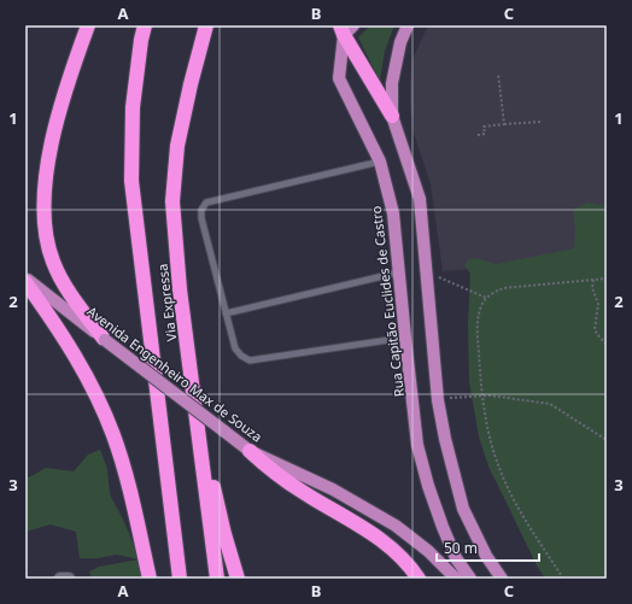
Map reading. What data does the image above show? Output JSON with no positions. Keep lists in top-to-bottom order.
{
  "streets": {
    "highway": ["Via Expressa"],
    "main road": ["Rua Capitão Euclides de Castro", "Avenida Engenheiro Max de Souza"]
  },
  "scale_bar": "50 m",
  "grid": {
    "columns": ["A", "B", "C"],
    "rows": ["1", "2", "3"]
  }
}
